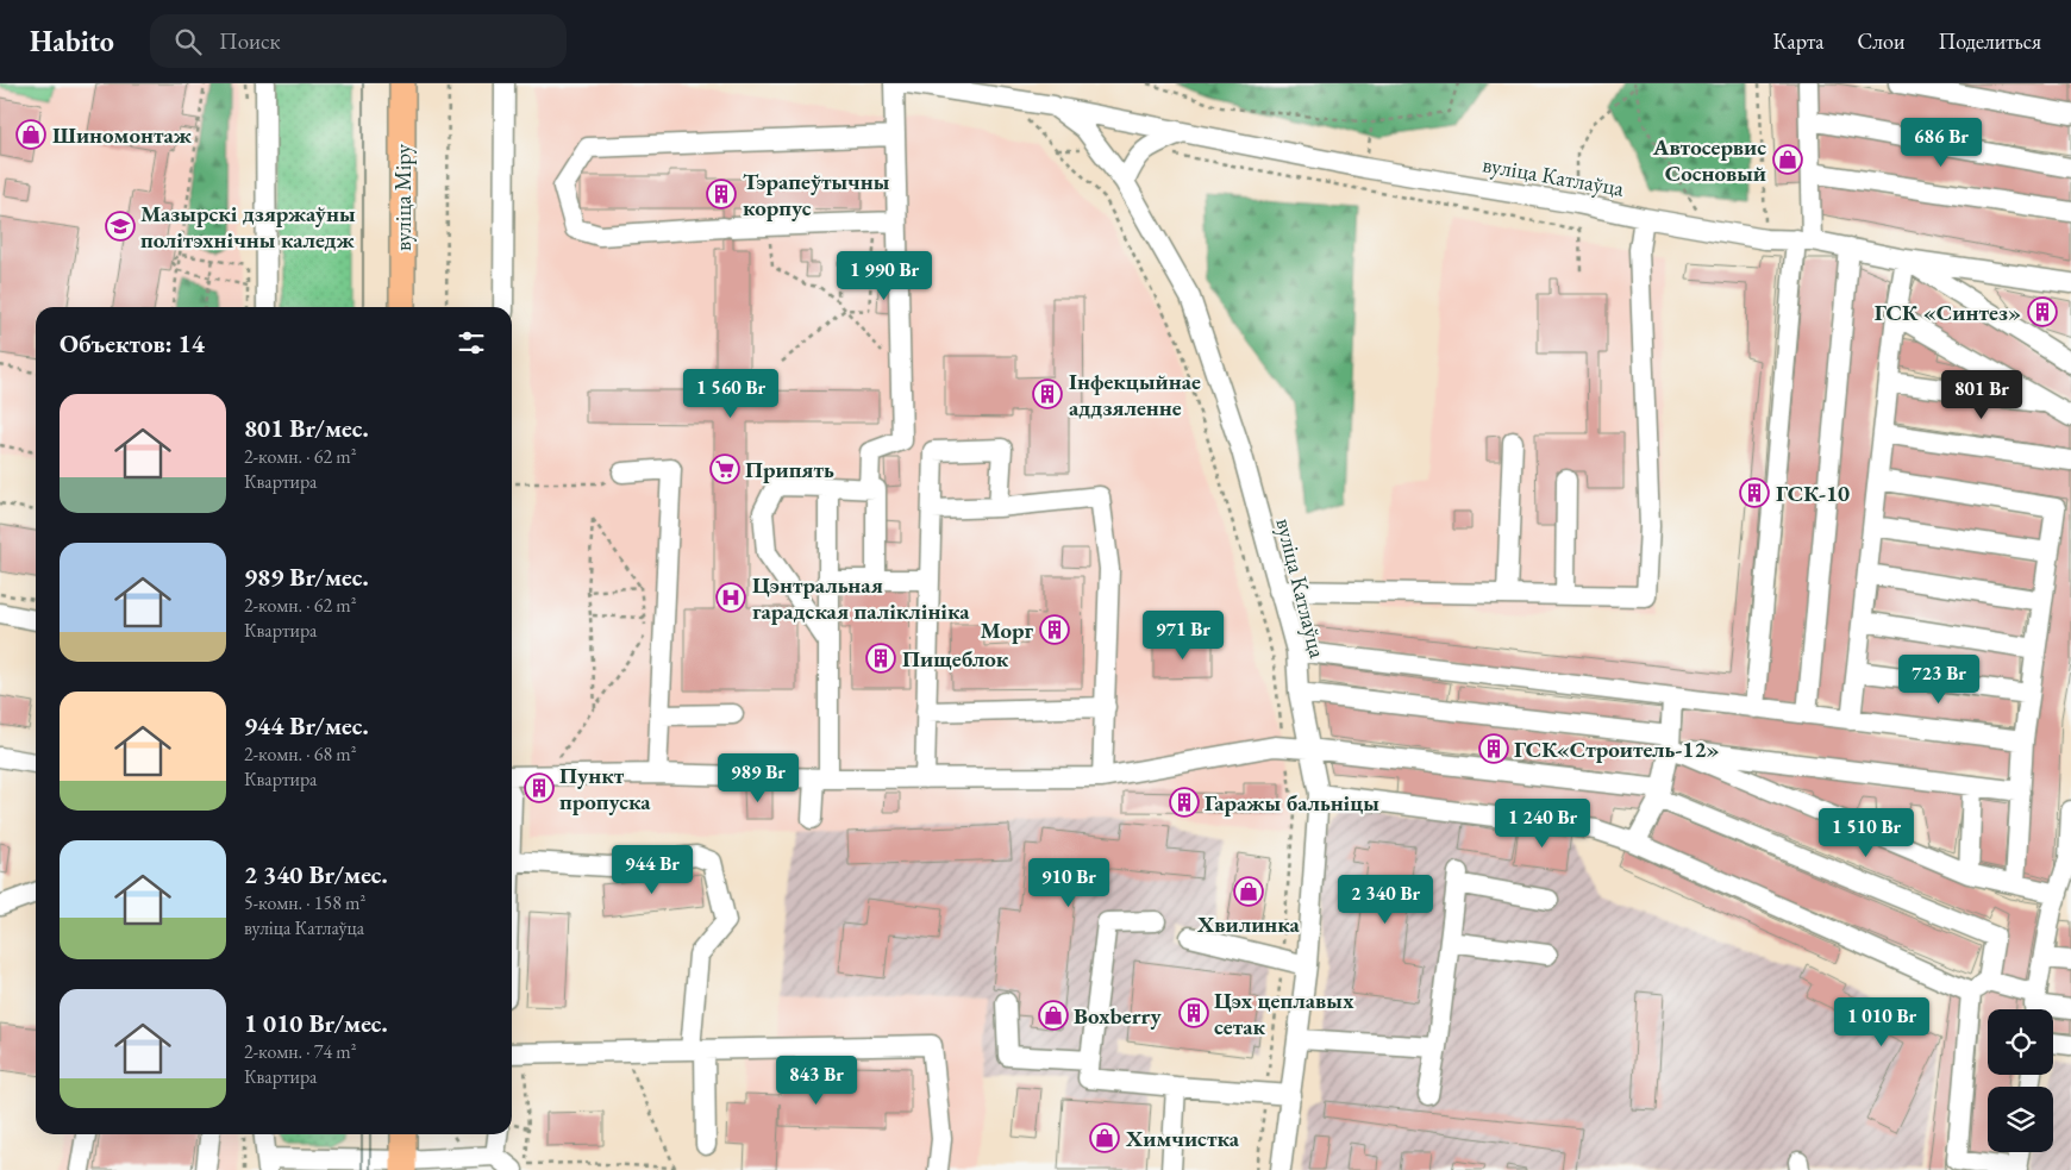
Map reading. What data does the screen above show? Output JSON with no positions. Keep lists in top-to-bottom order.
{
  "streets": {
    "main road": ["вуліца Міру"],
    "street": ["вуліца Катлаўца"]
  },
  "places": {
    "shop": [
      "Шиномонтаж",
      "Автосервис Сосновый",
      "Хвилинка",
      "Boxberry",
      "Химчистка"
    ],
    "building": [
      "Тэрапеўтычны корпус",
      "ГСК «Синтез»",
      "Інфекцыйнае аддзяленне",
      "ГСК-10",
      "Морг",
      "Пищеблок",
      "ГСК«Строитель-12»",
      "Пункт пропуска",
      "Гаражы бальніцы",
      "Цэх цеплавых сетак"
    ],
    "school or university": ["Мазырскі дзяржаўны політэхнічны каледж"],
    "supermarket": ["Припять"],
    "hospital": ["Цэнтральная гарадская паліклініка"]
  },
  "page": {
    "header": "Habito",
    "search": "Поиск",
    "nav": ["Карта", "Слои", "Поделиться"],
    "price": [
      "686 Br",
      "1 990 Br",
      "1 560 Br",
      "801 Br",
      "971 Br",
      "723 Br",
      "989 Br",
      "1 240 Br",
      "1 510 Br",
      "944 Br",
      "910 Br",
      "2 340 Br",
      "1 010 Br",
      "843 Br"
    ],
    "heading": "Объектов: 14",
    "list": [
      {
        "name": "801 Br/мес.",
        "note": "2-комн. · 62 m² · Квартира"
      },
      {
        "name": "989 Br/мес.",
        "note": "2-комн. · 62 m² · Квартира"
      },
      {
        "name": "944 Br/мес.",
        "note": "2-комн. · 68 m² · Квартира"
      },
      {
        "name": "2 340 Br/мес.",
        "note": "5-комн. · 158 m² · вуліца Катлаўца"
      },
      {
        "name": "1 010 Br/мес.",
        "note": "2-комн. · 74 m² · Квартира"
      }
    ]
  }
}
